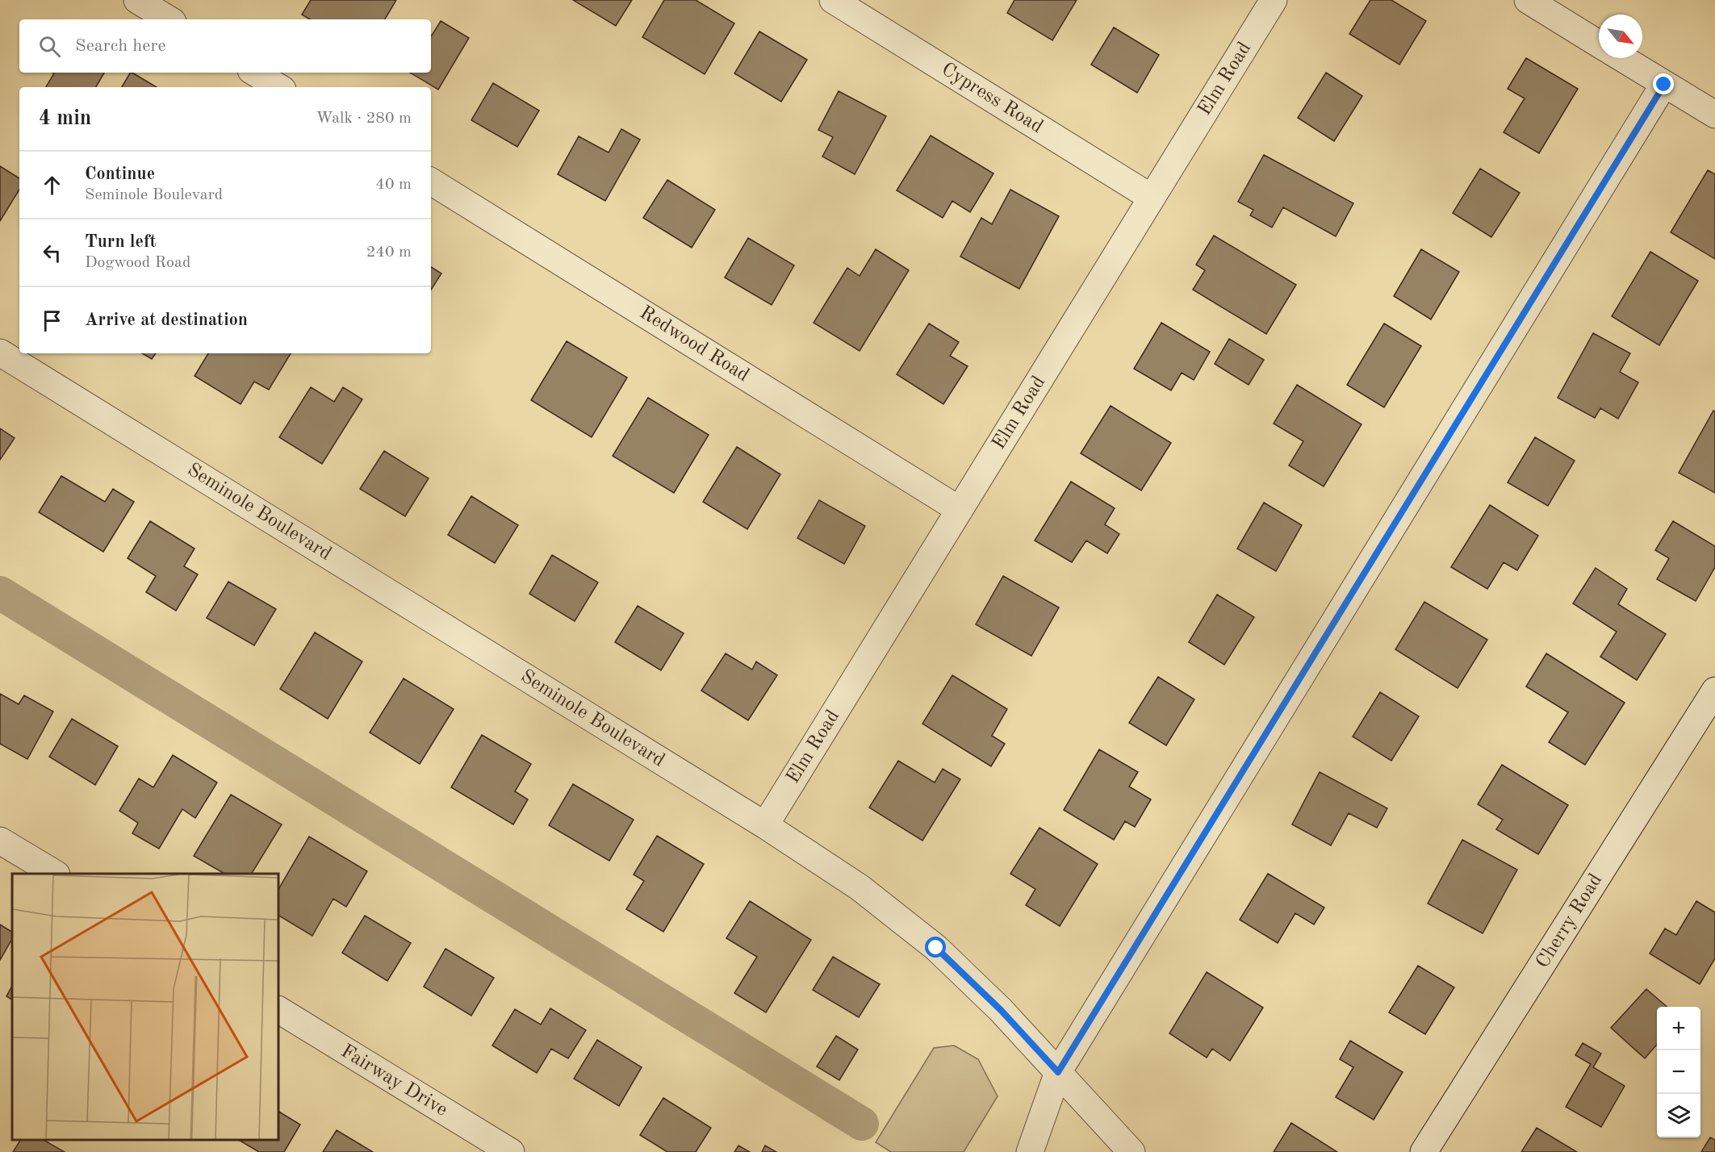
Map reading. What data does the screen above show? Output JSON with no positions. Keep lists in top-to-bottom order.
{
  "streets": {
    "street": [
      "Elm Road",
      "Cypress Road",
      "Redwood Road",
      "Seminole Boulevard",
      "Cherry Road",
      "Fairway Drive"
    ]
  },
  "crossings": [
    ["Elm Road", "Cypress Road"],
    ["Elm Road", "Redwood Road"],
    ["Elm Road", "Seminole Boulevard"]
  ],
  "north": "bottom right",
  "page": {
    "search": "Search here",
    "heading": ["4 min", "Walk · 280 m"],
    "list": [
      ["Continue", "Seminole Boulevard", "40 m"],
      ["Turn left", "Dogwood Road", "240 m"],
      "Arrive at destination"
    ],
    "map_buttons": ["+", "−"]
  }
}
